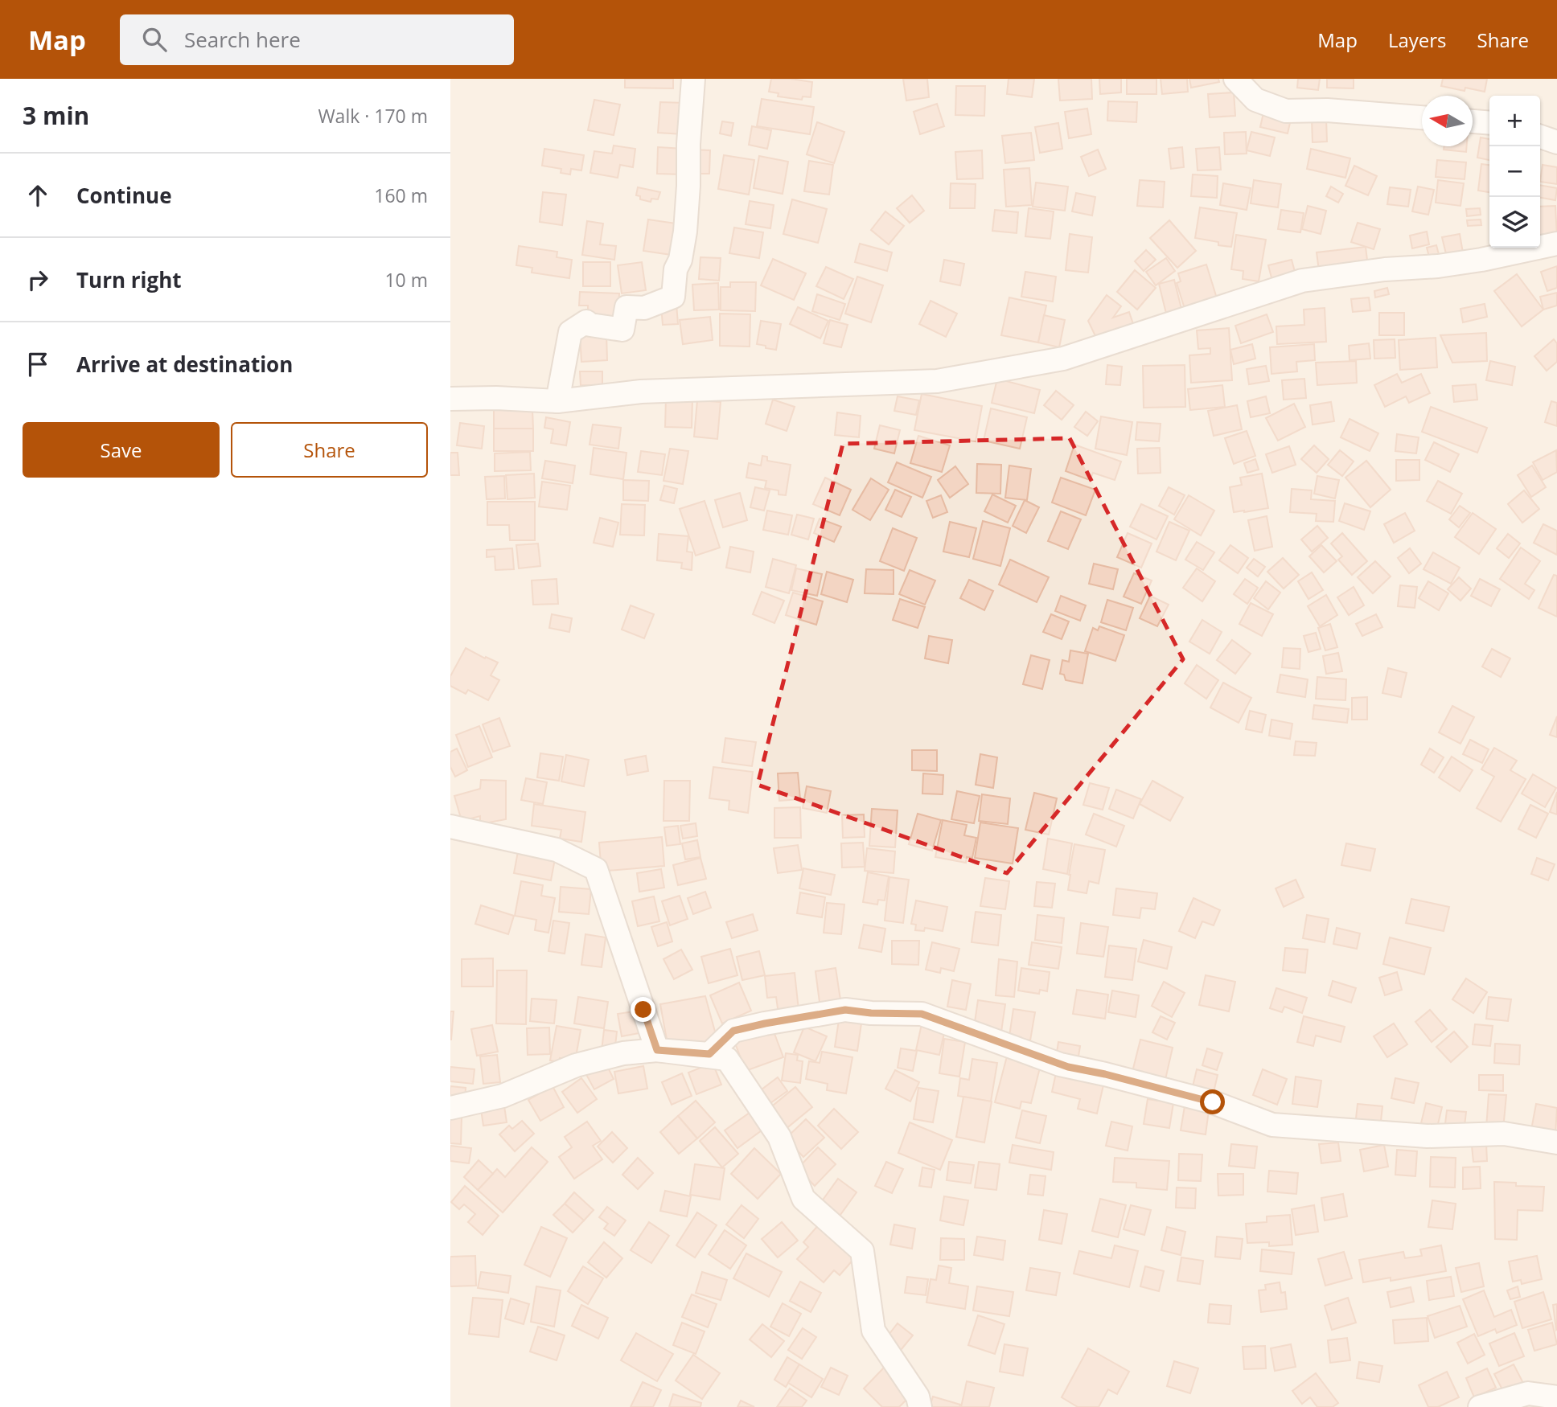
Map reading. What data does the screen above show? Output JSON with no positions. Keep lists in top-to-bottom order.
{
  "north": "left",
  "page": {
    "header": "Map",
    "search": "Search here",
    "nav": ["Map", "Layers", "Share"],
    "heading": ["3 min", "Walk · 170 m"],
    "map_buttons": ["+", "−"],
    "list": [
      ["Continue", "160 m"],
      ["Turn right", "10 m"],
      "Arrive at destination"
    ],
    "buttons": ["Save", "Share"]
  }
}
